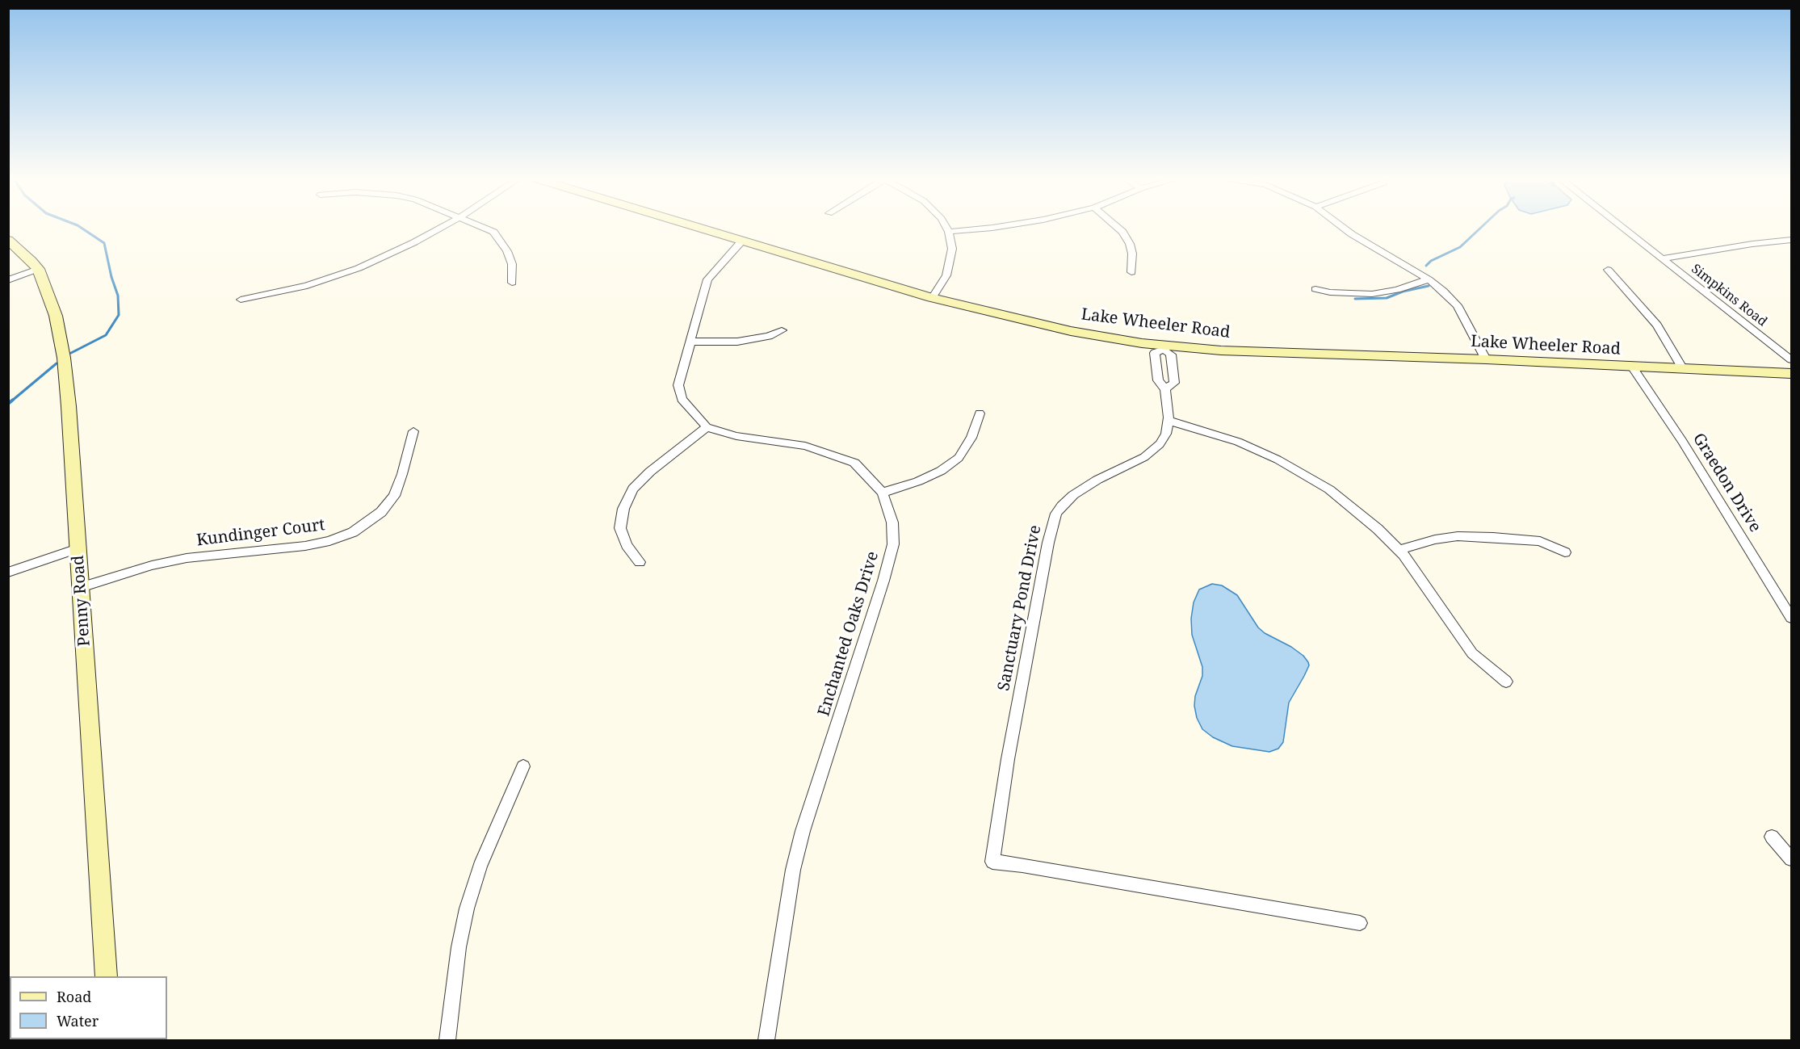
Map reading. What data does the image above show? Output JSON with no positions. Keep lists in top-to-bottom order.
{
  "streets": {
    "street": [
      "Simpkins Road",
      "Lake Wheeler Road",
      "Graedon Drive",
      "Kundinger Court",
      "Penny Road",
      "Sanctuary Pond Drive",
      "Enchanted Oaks Drive"
    ]
  },
  "crossings": [
    ["Lake Wheeler Road", "Graedon Drive"],
    ["Lake Wheeler Road", "Sanctuary Pond Drive"],
    ["Kundinger Court", "Penny Road"]
  ],
  "legend": ["Road", "Water"]
}
